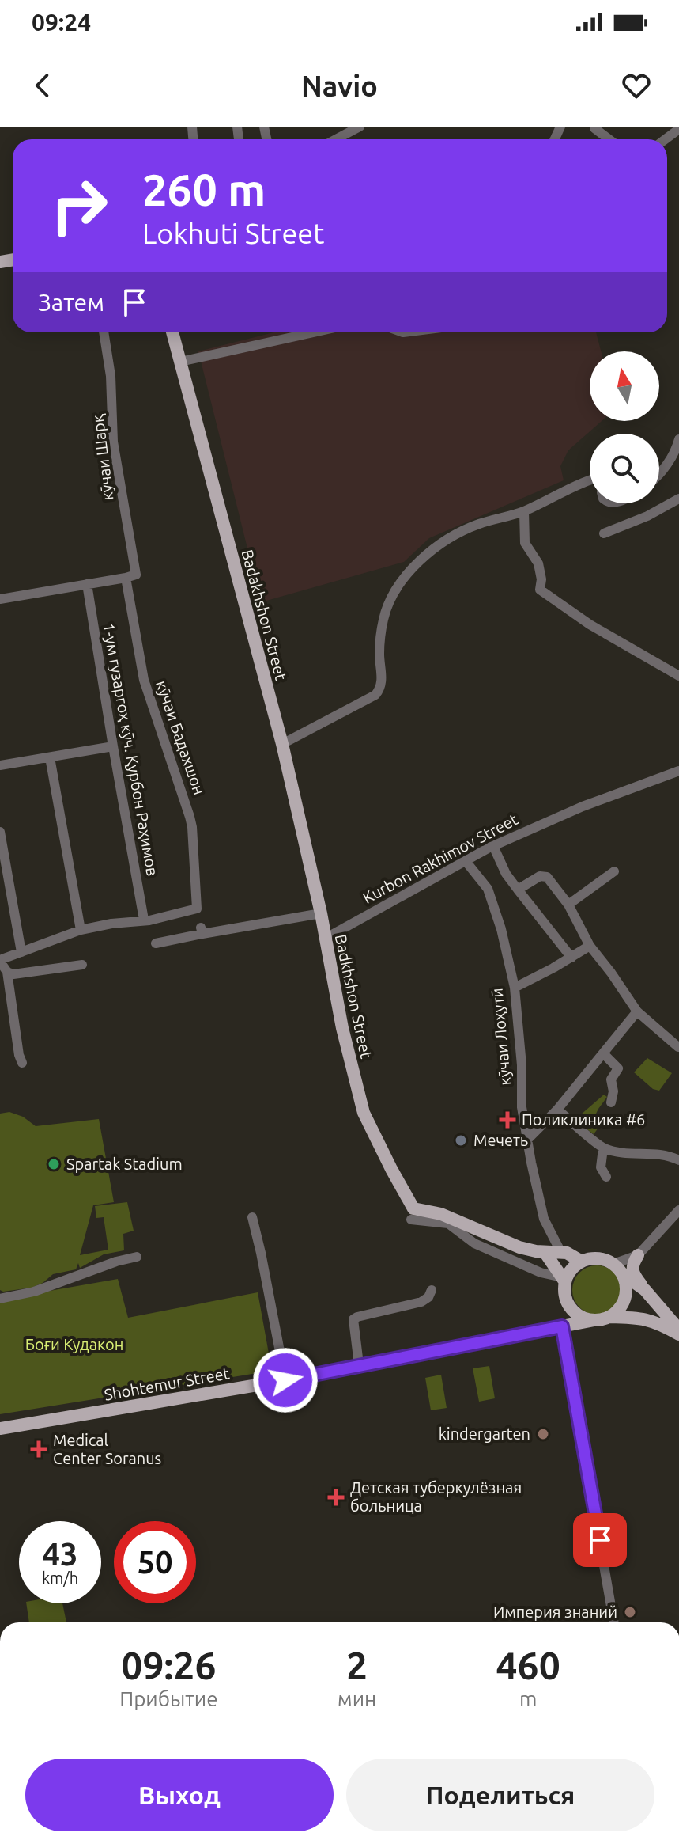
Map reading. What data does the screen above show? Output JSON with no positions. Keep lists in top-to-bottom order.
{
  "streets": {
    "main road": ["Badakhshon Street", "Badkhshon Street", "Shohtemur Street"],
    "street": [
      "кӯчаи Шарқ",
      "кӯчаи Бадахшон",
      "1-ум гузаргоҳ кӯч. Қурбон Раҳимов",
      "Kurbon Rakhimov Street",
      "кӯчаи Лоҳутӣ"
    ]
  },
  "crossings": [
    ["кӯчаи Шарқ", "кӯчаи Бадахшон"],
    ["Badakhshon Street", "Badkhshon Street"],
    ["кӯчаи Бадахшон", "1-ум гузаргоҳ кӯч. Қурбон Раҳимов"],
    ["Kurbon Rakhimov Street", "Badkhshon Street"],
    ["Kurbon Rakhimov Street", "кӯчаи Лоҳутӣ"]
  ],
  "parks": ["Боғи Кудакон"],
  "places": {
    "health": ["Поликлиника #6", "Medical Center Soranus", "Детская туберкулёзная больница"],
    "other": [
      "Мечеть",
      "Spartak Stadium",
      "kindergarten",
      "Империя знаний"
    ]
  },
  "north": "top",
  "page": {
    "status": "09:24",
    "header": "Navio",
    "turn": ["260 m", "Lokhuti Street"],
    "then": "Затем",
    "speed": "43 km/h",
    "limit": "50",
    "eta": [
      "09:26",
      "Прибытие",
      "2",
      "мин",
      "460",
      "m"
    ],
    "buttons": ["Выход", "Поделиться"]
  }
}
